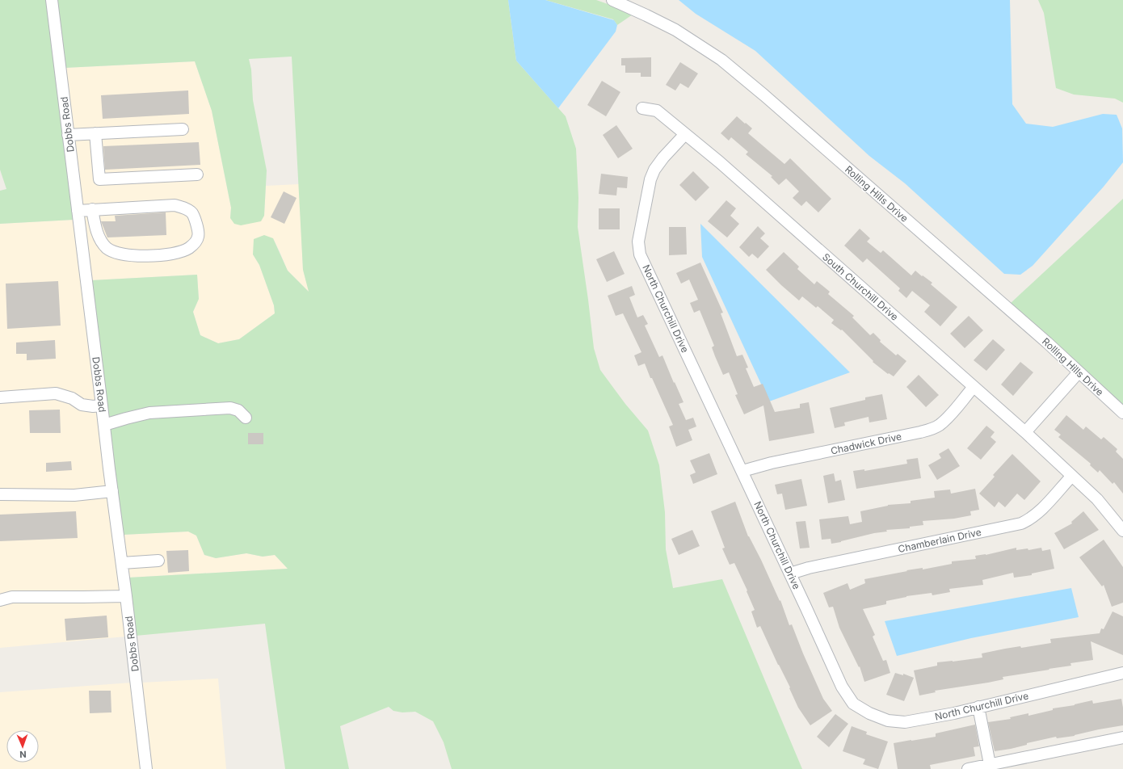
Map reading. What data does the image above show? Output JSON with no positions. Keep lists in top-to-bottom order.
{
  "streets": {
    "street": [
      "Dobbs Road",
      "Rolling Hills Drive",
      "South Churchill Drive",
      "North Churchill Drive",
      "Chadwick Drive",
      "Chamberlain Drive"
    ]
  },
  "crossings": [
    ["South Churchill Drive", "North Churchill Drive"],
    ["South Churchill Drive", "Chadwick Drive"],
    ["South Churchill Drive", "Chamberlain Drive"],
    ["North Churchill Drive", "Chadwick Drive"],
    ["North Churchill Drive", "Chamberlain Drive"]
  ],
  "north": "bottom"
}
